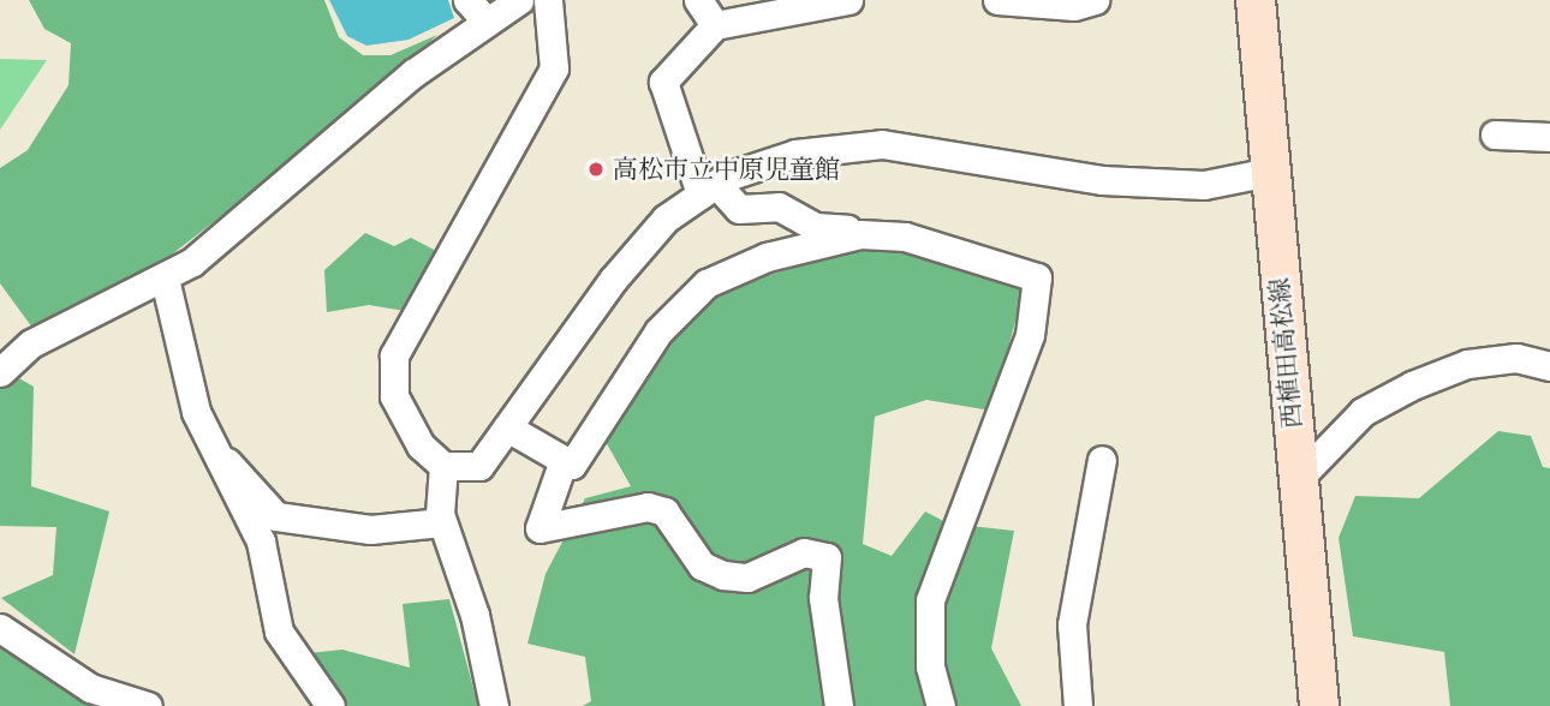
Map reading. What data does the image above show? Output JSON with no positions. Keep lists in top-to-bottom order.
{
  "streets": {
    "main road": ["西植田高松線"]
  },
  "places": ["高松市立中原児童館"]
}
